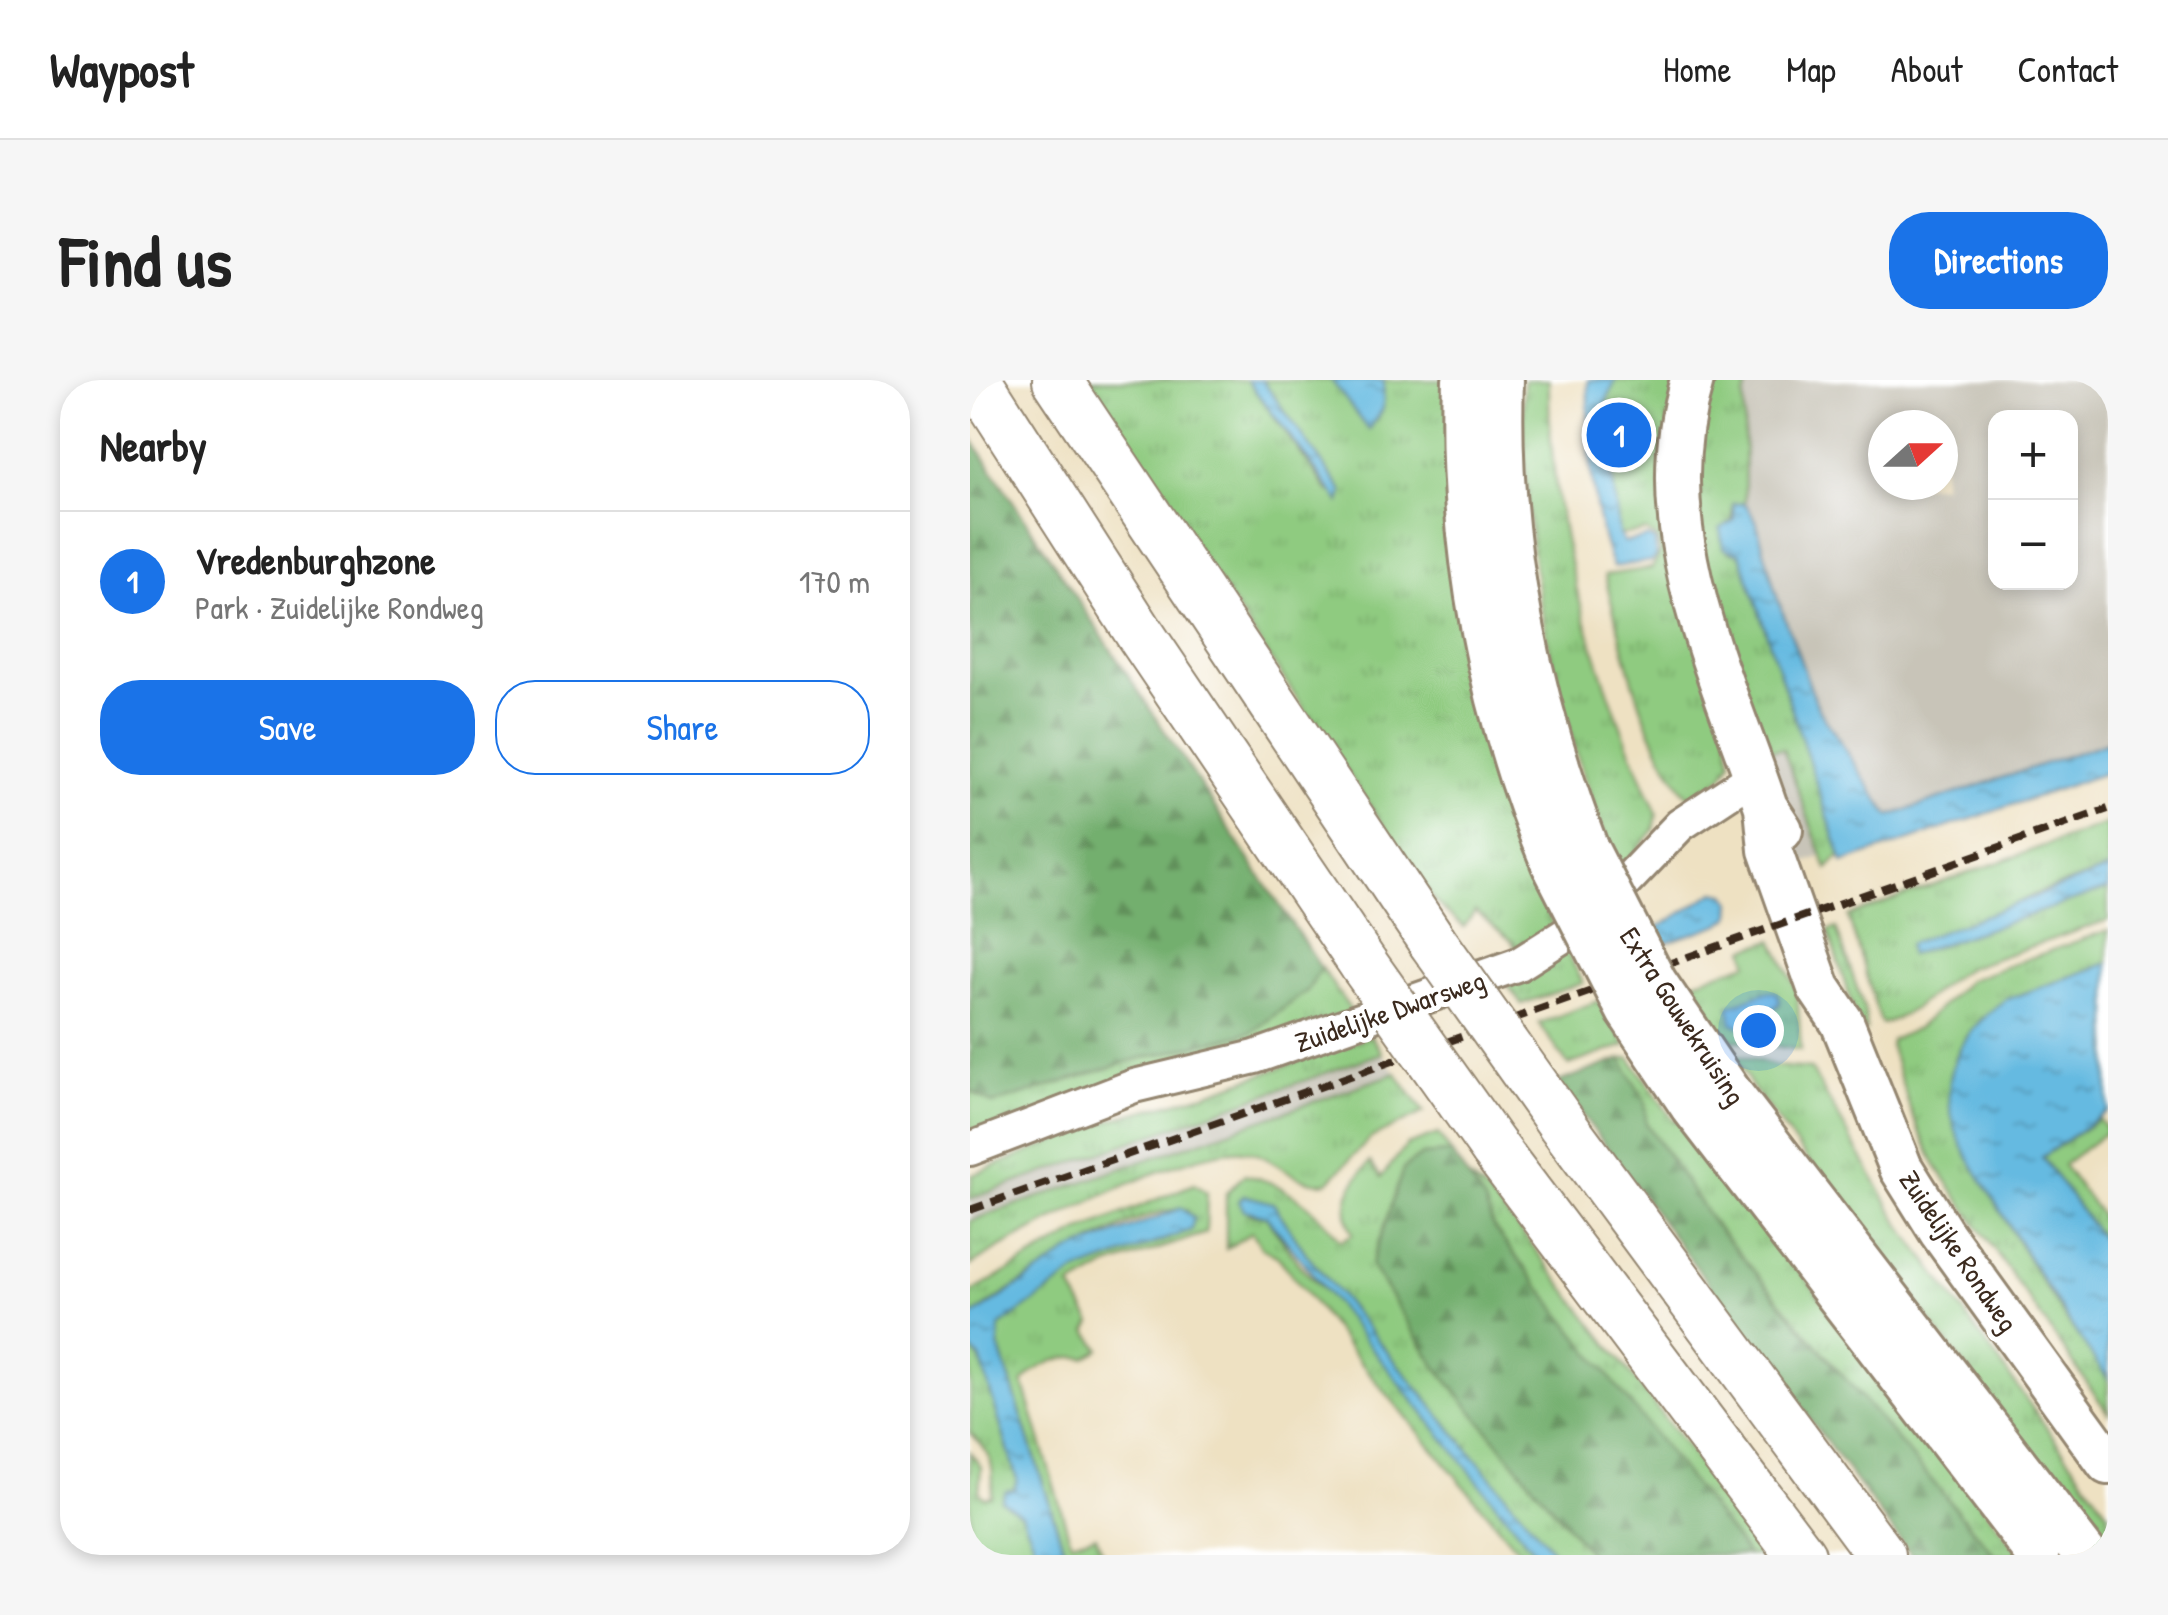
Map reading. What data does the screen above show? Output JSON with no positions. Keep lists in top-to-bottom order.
{
  "streets": {
    "main road": ["Extra Gouwekruising", "Zuidelijke Rondweg"],
    "street": ["Zuidelijke Dwarsweg"]
  },
  "crossings": [
    ["Zuidelijke Dwarsweg", "Zuidelijke Rondweg"]
  ],
  "north": "right",
  "page": {
    "header": "Waypost",
    "nav": [
      "Home",
      "Map",
      "About",
      "Contact"
    ],
    "buttons": [
      "Directions",
      ["Save", "Share"]
    ],
    "title": "Find us",
    "heading": "Nearby",
    "pins": "1",
    "map_buttons": ["+", "−"],
    "list": [
      {
        "mark": "1",
        "name": "Vredenburghzone",
        "note": "Park · Zuidelijke Rondweg",
        "value": "170 m"
      }
    ]
  }
}
